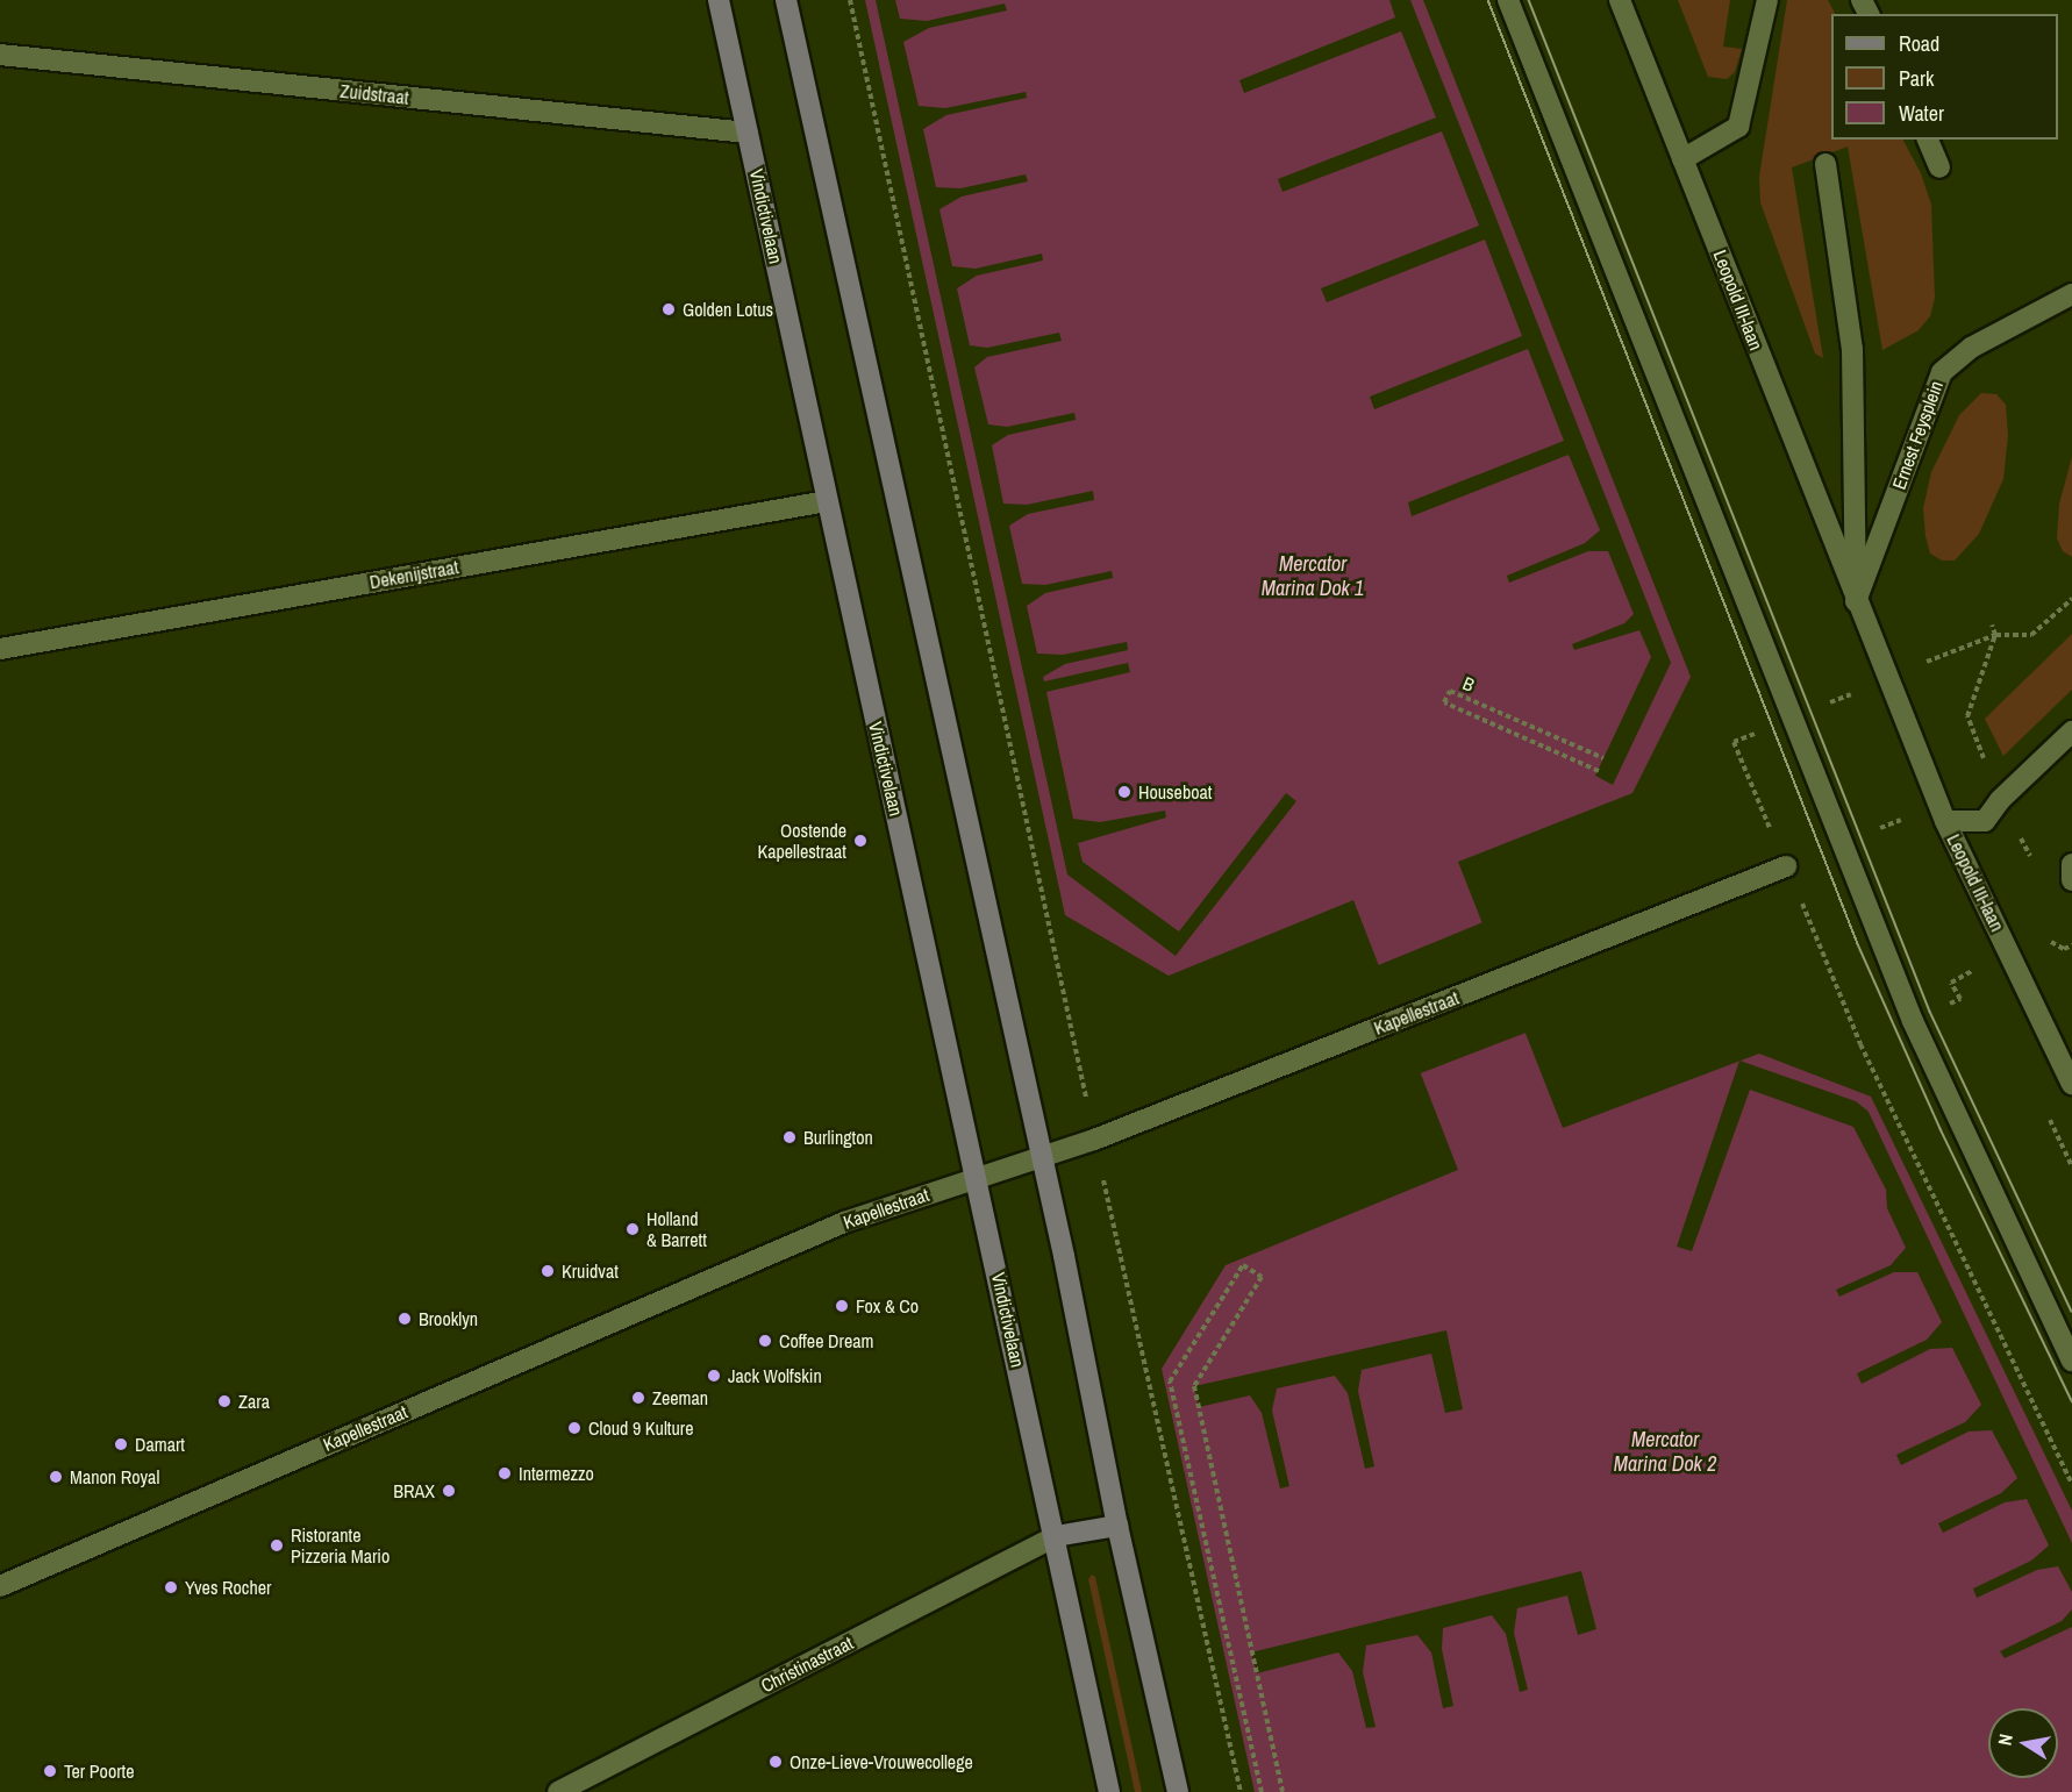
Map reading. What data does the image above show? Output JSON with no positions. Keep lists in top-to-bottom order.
{
  "streets": {
    "street": [
      "Zuidstraat",
      "Vindictivelaan",
      "Leopold III-laan",
      "Ernest Feysplein",
      "Dekenijstraat",
      "Kapellestraat",
      "Christinastraat"
    ],
    "path": ["B"]
  },
  "crossings": [
    ["Zuidstraat", "Vindictivelaan"],
    ["Vindictivelaan", "Dekenijstraat"],
    ["Vindictivelaan", "Kapellestraat"],
    ["Vindictivelaan", "Christinastraat"],
    ["Leopold III-laan", "Ernest Feysplein"]
  ],
  "water": ["Mercator Marina Dok 1", "Mercator Marina Dok 2"],
  "places": [
    "Golden Lotus",
    "Houseboat",
    "Oostende Kapellestraat",
    "Burlington",
    "Holland & Barrett",
    "Kruidvat",
    "Fox & Co",
    "Brooklyn",
    "Coffee Dream",
    "Jack Wolfskin",
    "Zeeman",
    "Zara",
    "Cloud 9 Kulture",
    "Damart",
    "Intermezzo",
    "Manon Royal",
    "BRAX",
    "Ristorante Pizzeria Mario",
    "Yves Rocher",
    "Onze-Lieve-Vrouwecollege",
    "Ter Poorte"
  ],
  "legend": ["Road", "Park", "Water"],
  "north": "left"
}
